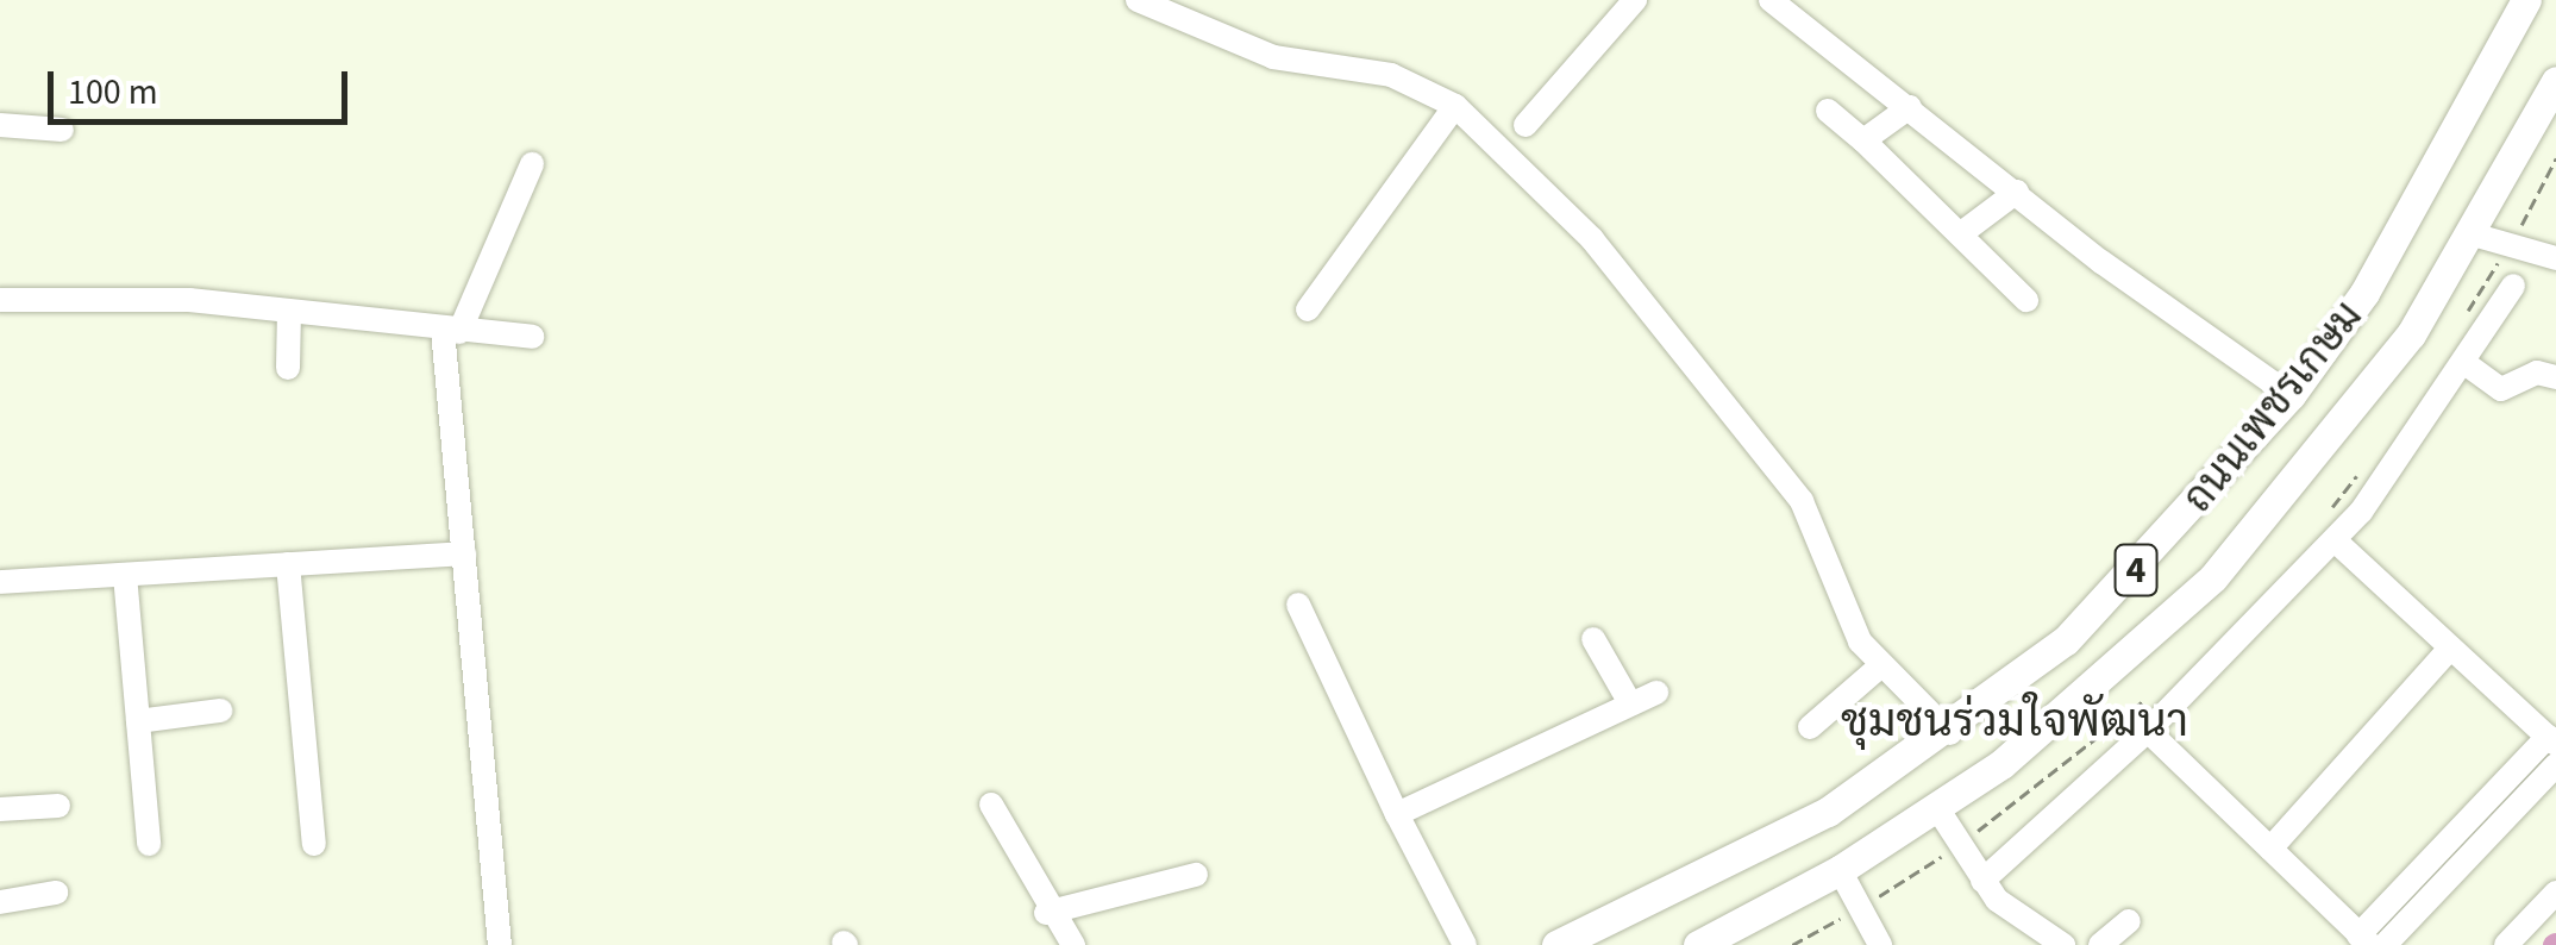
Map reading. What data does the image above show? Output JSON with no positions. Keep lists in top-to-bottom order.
{
  "streets": {
    "main road": ["ถนนเพชรเกษม", "4"]
  },
  "districts": ["ชุมชนร่วมใจพัฒนา"],
  "scale_bar": "100 m"
}
